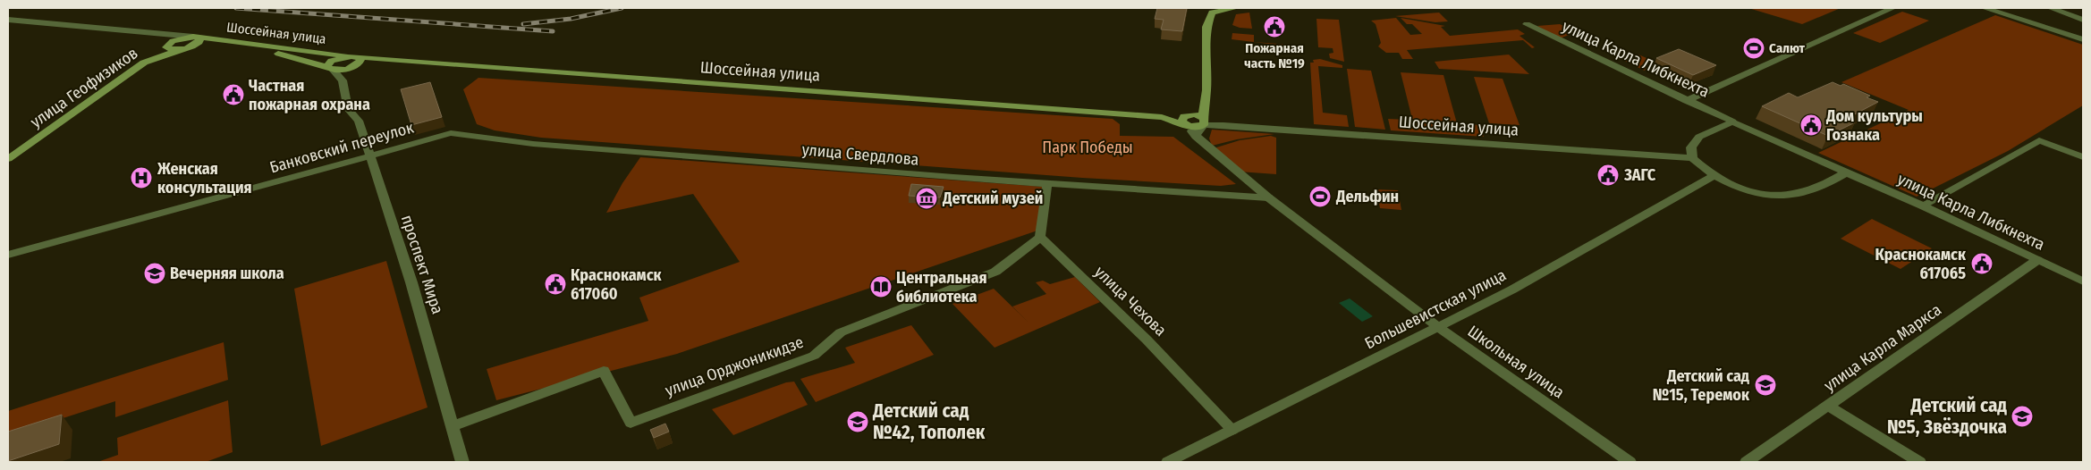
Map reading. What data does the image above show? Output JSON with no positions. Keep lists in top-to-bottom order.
{
  "streets": {
    "main road": ["Шоссейная улица", "улица Геофизиков"],
    "street": [
      "улица Карла Либкнехта",
      "Банковский переулок",
      "улица Свердлова",
      "проспект Мира",
      "улица Чехова",
      "Большевистская улица",
      "улица Карла Маркса",
      "Школьная улица",
      "улица Орджоникидзе"
    ]
  },
  "crossings": [
    ["Шоссейная улица", "улица Геофизиков"],
    ["Шоссейная улица", "Школьная улица"],
    ["улица Карла Либкнехта", "улица Карла Маркса"],
    ["Банковский переулок", "улица Свердлова"],
    ["Банковский переулок", "проспект Мира"],
    ["улица Свердлова", "Школьная улица"],
    ["проспект Мира", "улица Орджоникидзе"],
    ["улица Чехова", "Большевистская улица"],
    ["улица Чехова", "улица Орджоникидзе"],
    ["Большевистская улица", "Школьная улица"]
  ],
  "parks": ["Парк Победы"],
  "places": {
    "public building": [
      "Пожарная часть №19",
      "Частная пожарная охрана",
      "Дом культуры Гознака",
      "ЗАГС",
      "Краснокамск 617065",
      "Краснокамск 617060"
    ],
    "sports": ["Салют", "Дельфин"],
    "hospital": ["Женская консультация"],
    "museum": ["Детский музей"],
    "school or university": [
      "Вечерняя школа",
      "Детский сад №15, Теремок",
      "Детский сад №5, Звёздочка",
      "Детский сад №42, Тополек"
    ],
    "library": ["Центральная библиотека"]
  }
}
